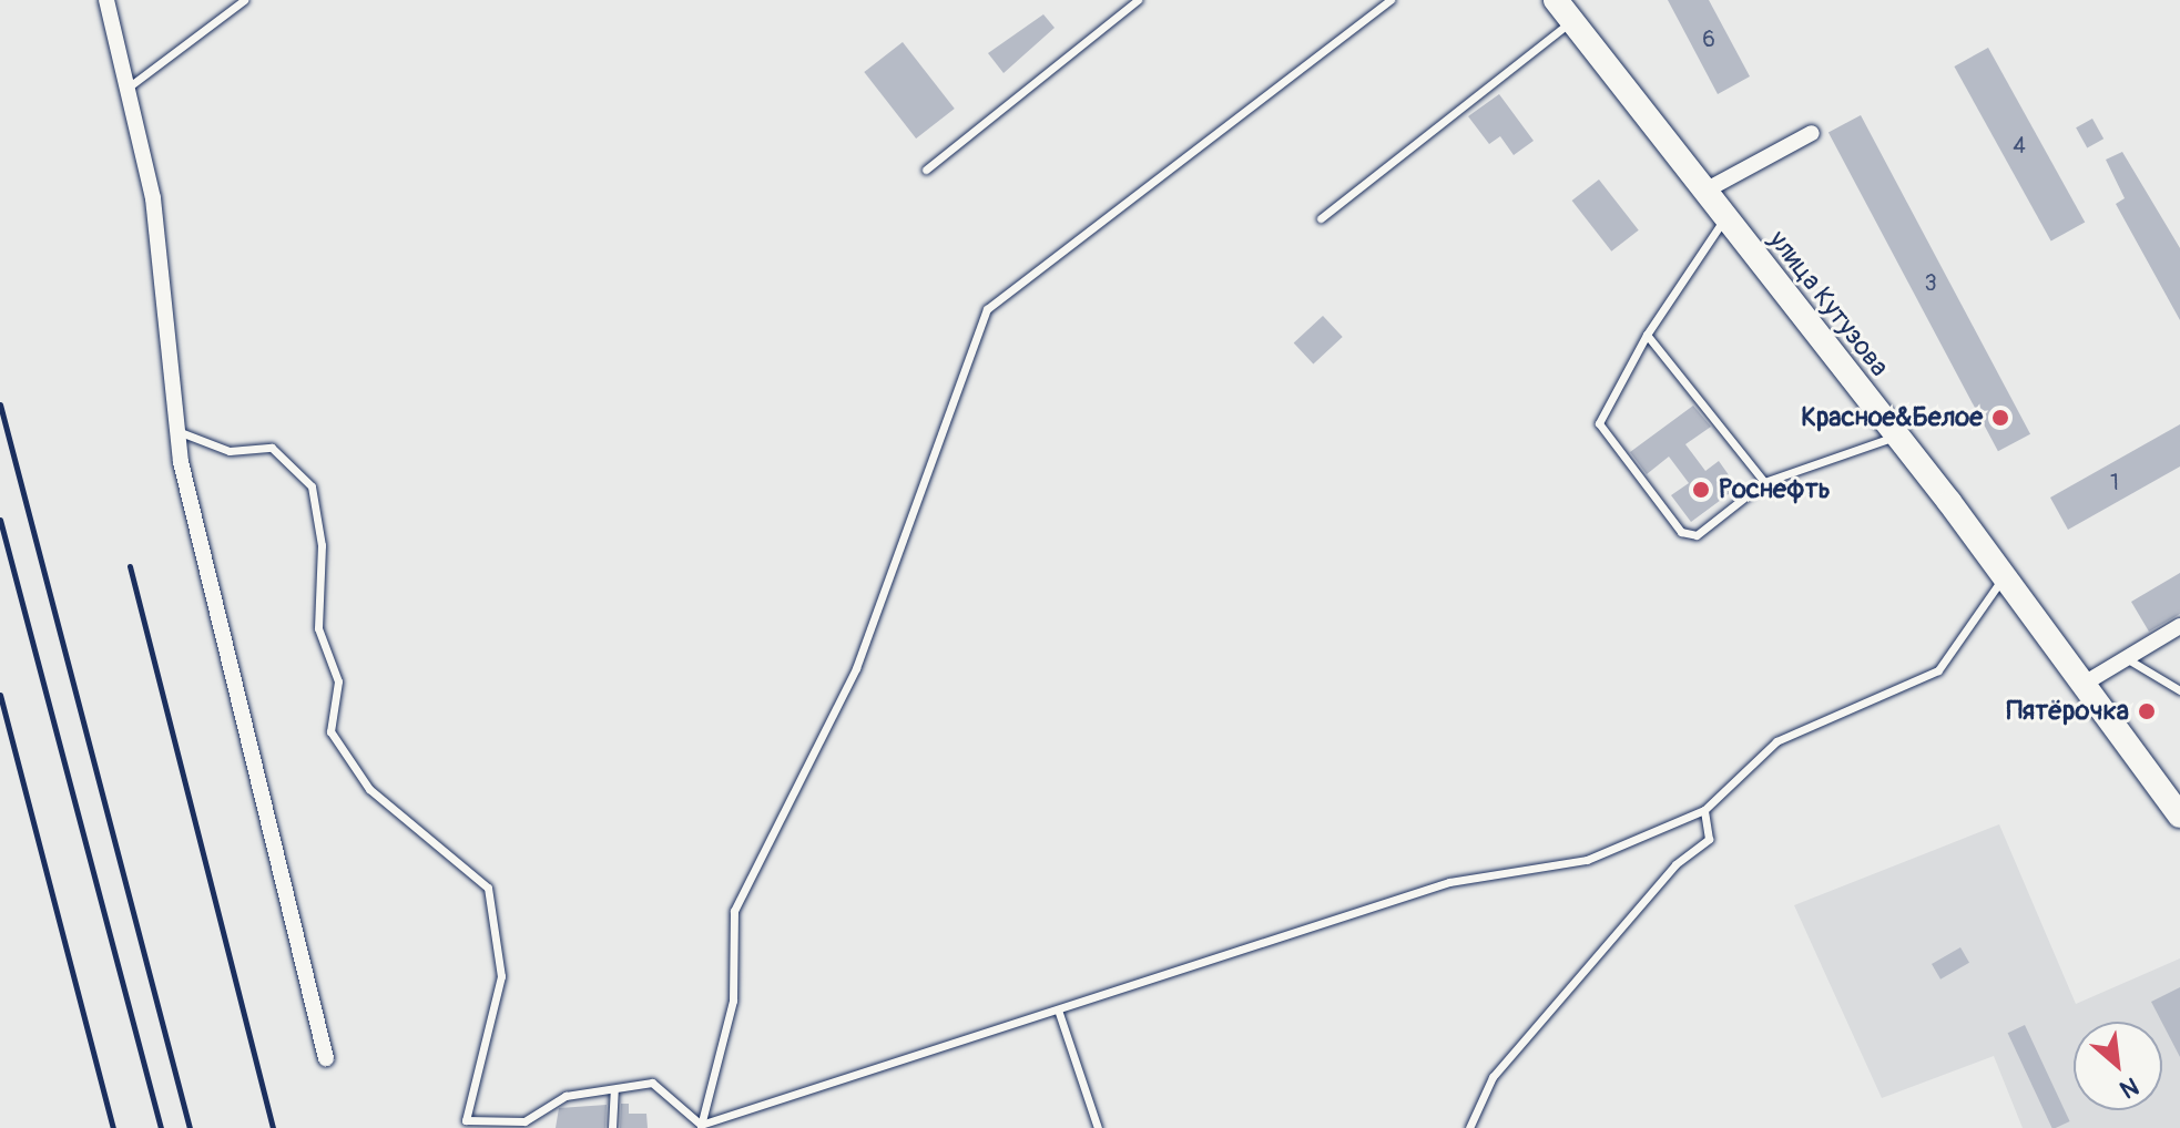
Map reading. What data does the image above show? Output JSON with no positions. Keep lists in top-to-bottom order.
{
  "streets": {
    "main road": ["улица Кутузова"]
  },
  "places": ["Красное&Белое", "Роснефть", "Пятёрочка"],
  "house_numbers": [
    "6",
    "4",
    "3",
    "1"
  ],
  "north": "bottom right"
}
